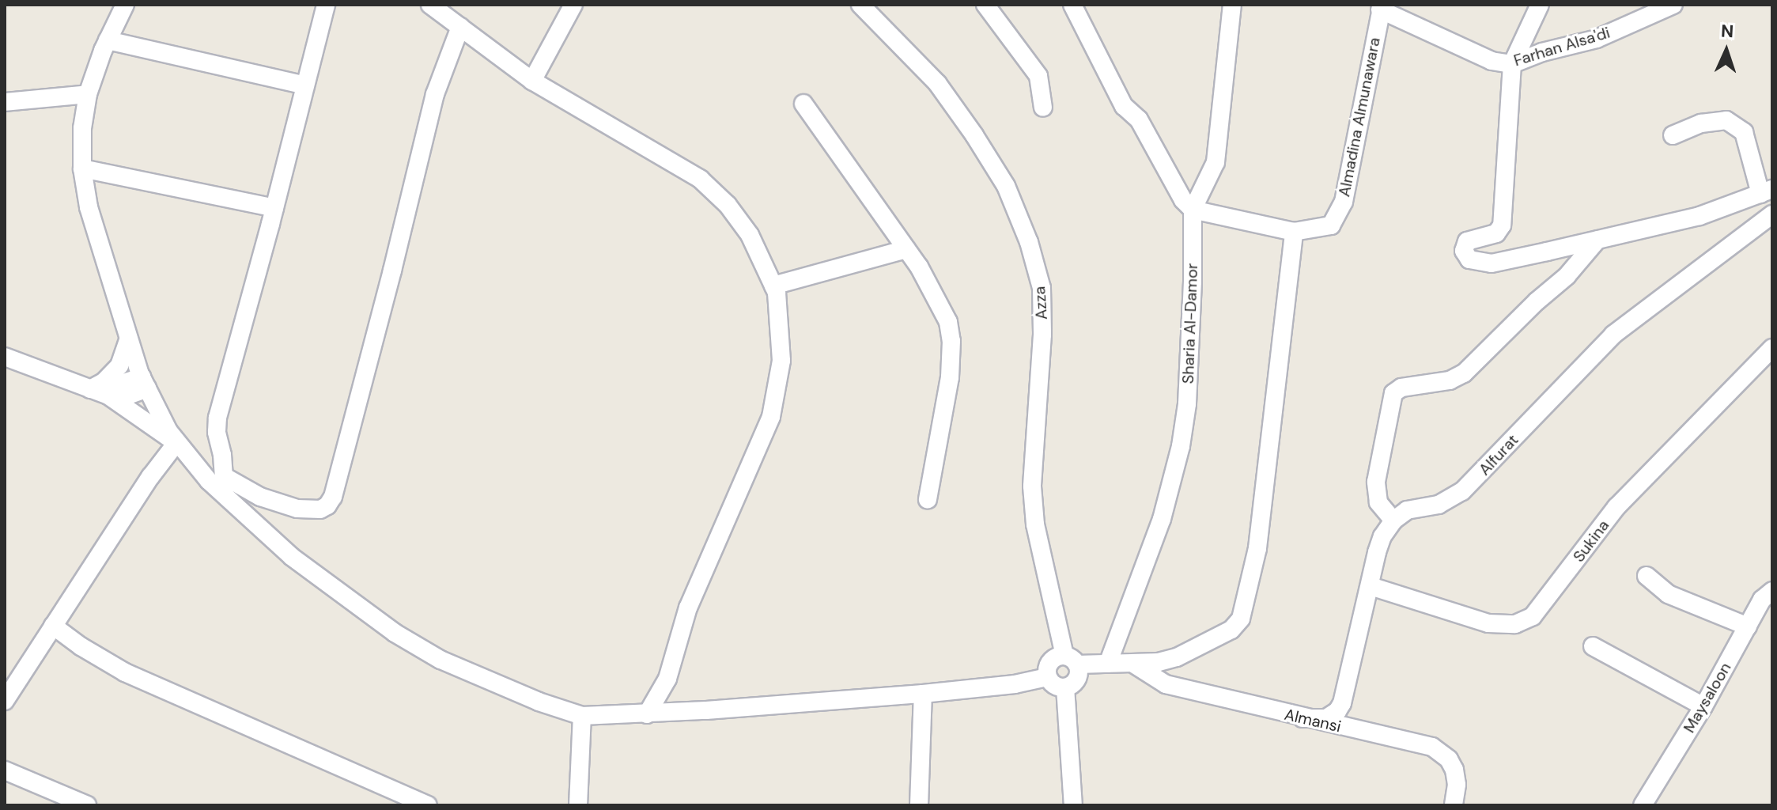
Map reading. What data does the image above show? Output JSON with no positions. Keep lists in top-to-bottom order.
{
  "streets": {
    "street": [
      "Farhan Alsa'di",
      "Almadina Almunawara",
      "Azza",
      "Sharia Al-Damor",
      "Alfurat",
      "Sukina",
      "Maysaloon",
      "Almansi"
    ]
  },
  "crossings": [
    ["Farhan Alsa'di", "Almadina Almunawara"],
    ["Almadina Almunawara", "Sharia Al-Damor"]
  ],
  "north": "top"
}
